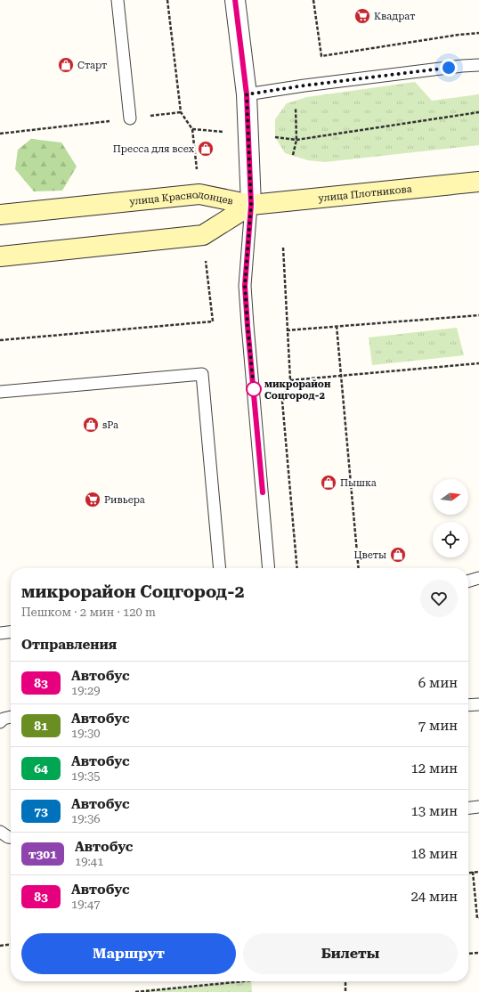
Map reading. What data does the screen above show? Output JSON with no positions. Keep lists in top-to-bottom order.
{
  "streets": {
    "main road": ["улица Плотникова", "улица Краснодонцев"]
  },
  "crossings": [
    ["улица Плотникова", "улица Краснодонцев"]
  ],
  "places": {
    "supermarket": ["Квадрат", "Ривьера"],
    "shop": [
      "Старт",
      "Пресса для всех",
      "sPa",
      "Пышка",
      "Цветы"
    ],
    "other": ["микрорайон Соцгород-2"]
  },
  "lines": ["bus line 83"],
  "north": "right",
  "page": {
    "heading": [
      ["микрорайон Соцгород-2", "Пешком · 2 мин · 120 m"],
      "Отправления"
    ],
    "list": [
      {
        "mark": "83",
        "name": "Автобус",
        "note": "19:29",
        "value": "6 мин"
      },
      {
        "mark": "81",
        "name": "Автобус",
        "note": "19:30",
        "value": "7 мин"
      },
      {
        "mark": "64",
        "name": "Автобус",
        "note": "19:35",
        "value": "12 мин"
      },
      {
        "mark": "73",
        "name": "Автобус",
        "note": "19:36",
        "value": "13 мин"
      },
      {
        "mark": "т301",
        "name": "Автобус",
        "note": "19:41",
        "value": "18 мин"
      },
      {
        "mark": "83",
        "name": "Автобус",
        "note": "19:47",
        "value": "24 мин"
      }
    ],
    "buttons": ["Маршрут", "Билеты"]
  }
}
